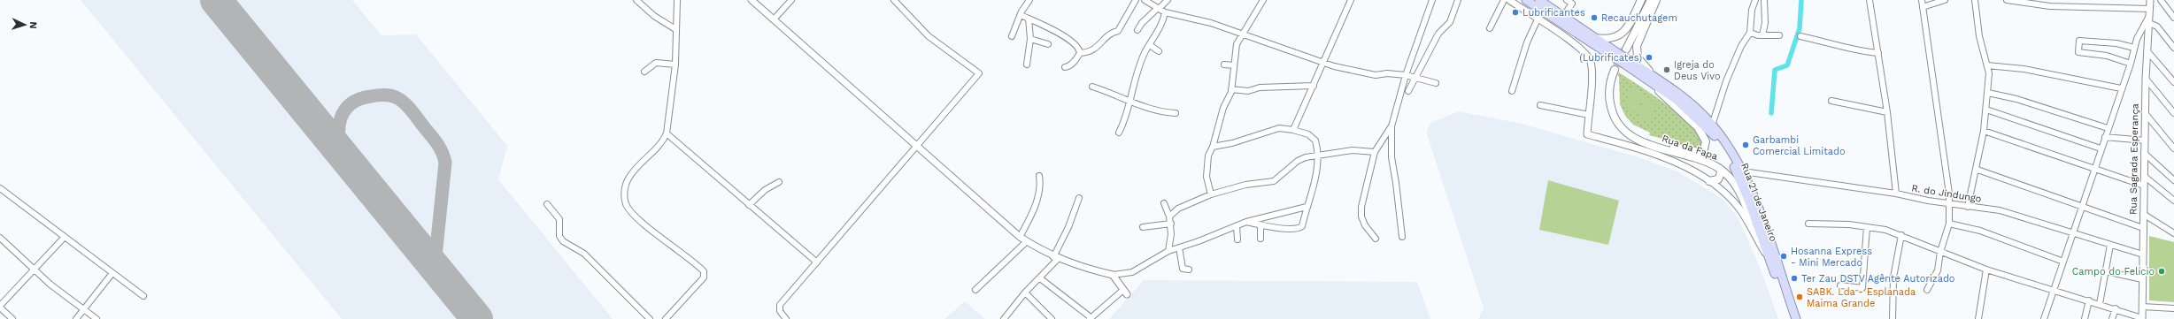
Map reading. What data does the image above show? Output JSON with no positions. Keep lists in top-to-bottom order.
{
  "streets": {
    "main road": ["Rua da Fapa", "Rua 21 de Janeiro"],
    "street": ["Rua Sagrada Esperança", "R. do Jindungo"]
  },
  "crossings": [
    ["Rua da Fapa", "Rua 21 de Janeiro"],
    ["Rua Sagrada Esperança", "R. do Jindungo"]
  ],
  "places": [
    "Lubrificantes",
    "Recauchutagem",
    "(Lubrificates)",
    "Igreja do Deus Vivo",
    "Garbambi Comercial Limitado",
    "Hosanna Express - Mini Mercado",
    "Campo do Felício",
    "Ter Zau DSTV Agênte Autorizado",
    "SABK. Lda - Esplanada Maima Grande"
  ],
  "north": "right"
}
